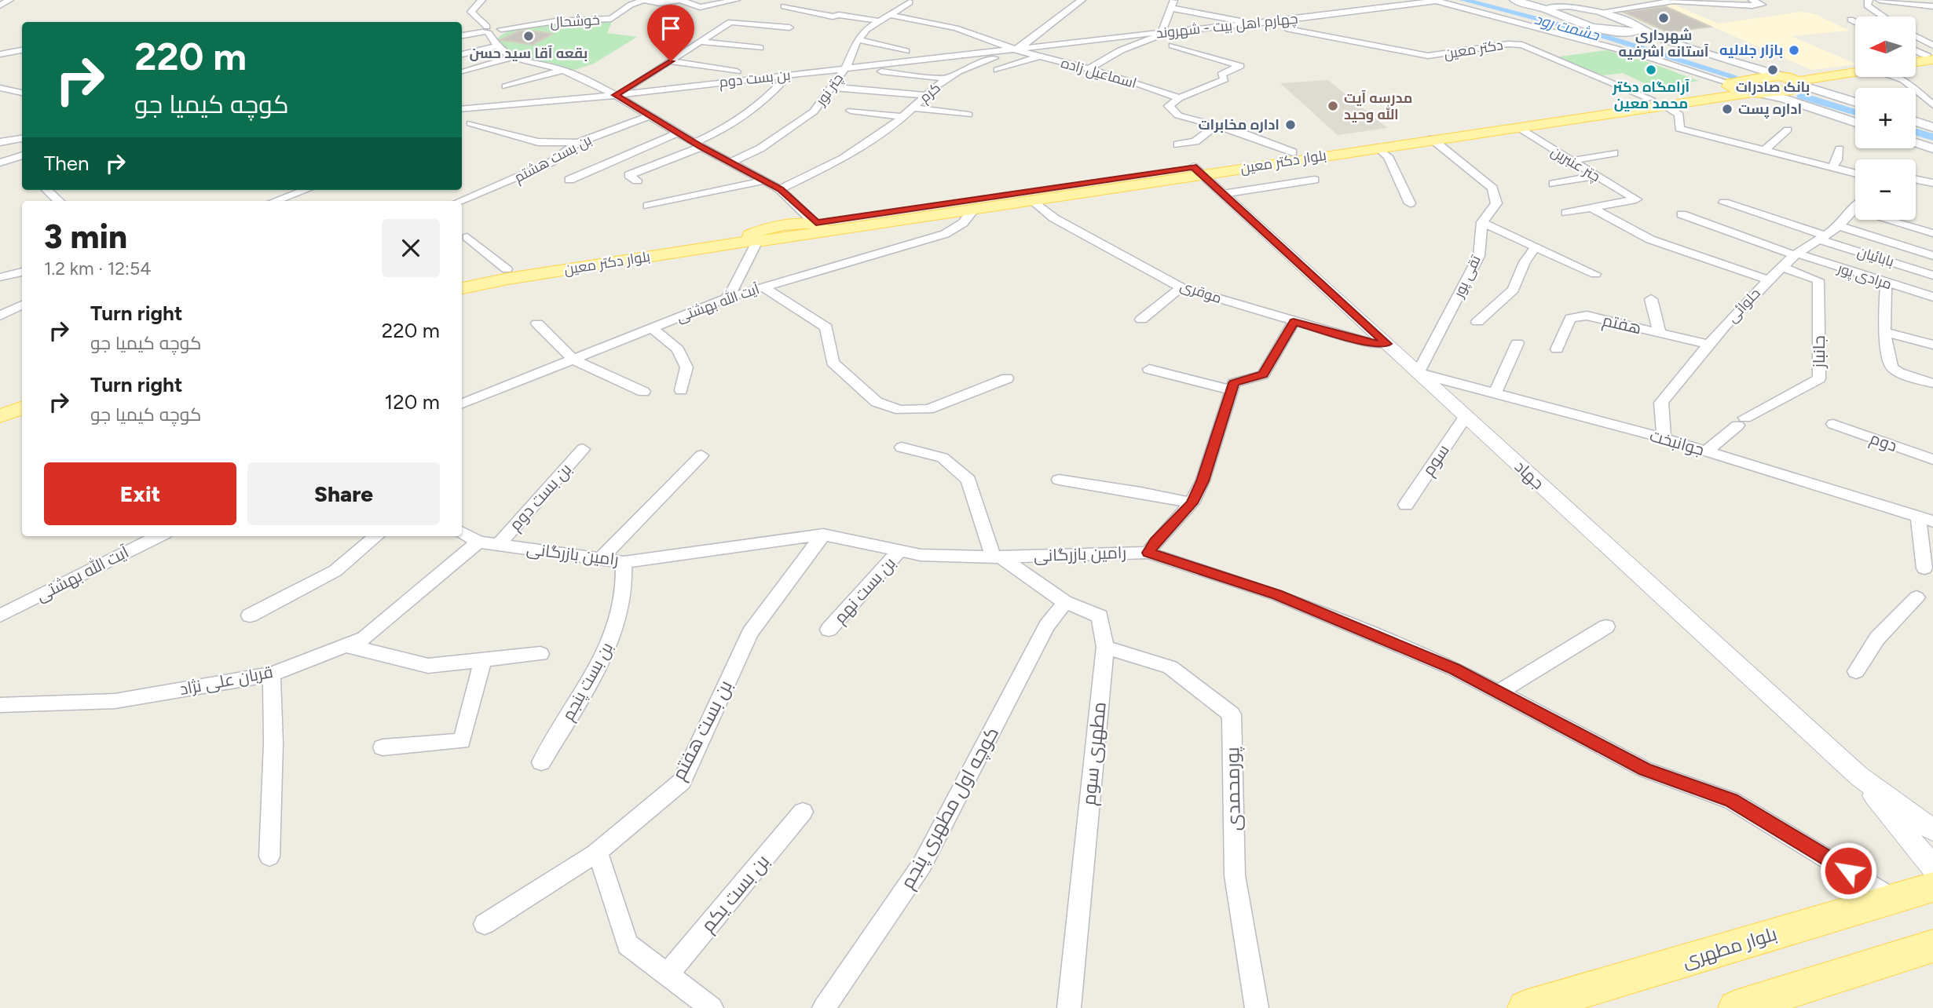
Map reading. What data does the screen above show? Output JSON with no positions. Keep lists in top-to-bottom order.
{
  "streets": {
    "main road": ["بلوار دکتر معین", "بلوار مطهری"],
    "street": [
      "خوشحال",
      "چهارم اهل بیت - شهروند",
      "دکتر معین",
      "اسماعیل زاده",
      "بن بست دوم",
      "چتر نور",
      "کرم",
      "بن بست هشتم",
      "چتر عنبرین",
      "بابائیان",
      "تقی پور",
      "مرادی پور",
      "موقری",
      "آیت الله بهشتی",
      "حلوائی",
      "هفتم",
      "جانباز",
      "دوم",
      "جوانبخت",
      "سوم",
      "جهاد",
      "رامین بازرگانی",
      "بن بست نهم",
      "قربان علی نژاد",
      "بن بست پنجم",
      "بن بست هفتم",
      "مطهری سوم",
      "پورمحمدی",
      "کوچه اول مطهری پنجم",
      "بن بست یکم"
    ]
  },
  "crossings": [
    ["چهارم اهل بیت - شهروند", "دکتر معین"],
    ["چهارم اهل بیت - شهروند", "اسماعیل زاده"],
    ["چهارم اهل بیت - شهروند", "بن بست دوم"],
    ["چهارم اهل بیت - شهروند", "کرم"],
    ["دکتر معین", "بلوار دکتر معین"],
    ["اسماعیل زاده", "بن بست دوم"],
    ["اسماعیل زاده", "کرم"],
    ["بن بست دوم", "چتر نور"],
    ["بن بست دوم", "کرم"],
    ["بن بست دوم", "رامین بازرگانی"],
    ["بلوار دکتر معین", "چتر عنبرین"],
    ["بلوار دکتر معین", "تقی پور"],
    ["بلوار دکتر معین", "موقری"],
    ["بلوار دکتر معین", "آیت الله بهشتی"],
    ["بلوار دکتر معین", "جهاد"],
    ["بابائیان", "حلوائی"],
    ["تقی پور", "جوانبخت"],
    ["تقی پور", "جهاد"],
    ["مرادی پور", "حلوائی"],
    ["موقری", "جهاد"],
    ["حلوائی", "هفتم"],
    ["حلوائی", "جانباز"],
    ["حلوائی", "جوانبخت"],
    ["جوانبخت", "جهاد"],
    ["سوم", "جهاد"],
    ["رامین بازرگانی", "بن بست نهم"],
    ["رامین بازرگانی", "قربان علی نژاد"],
    ["رامین بازرگانی", "بن بست پنجم"],
    ["رامین بازرگانی", "بن بست هفتم"],
    ["رامین بازرگانی", "مطهری سوم"],
    ["رامین بازرگانی", "بلوار مطهری"],
    ["مطهری سوم", "پورمحمدی"],
    ["مطهری سوم", "کوچه اول مطهری پنجم"]
  ],
  "water": ["حشمت رود"],
  "places": [
    "شهرداری آستانه اشرفیه",
    "بقعه آقا سید حسن",
    "بازار جلالیه",
    "آرامگاه دکتر محمد معین",
    "بانک صادرات",
    "مدرسه آیت الله وحید",
    "اداره پست",
    "اداره مخابرات"
  ],
  "north": "left",
  "page": {
    "map_buttons": ["+", "−"],
    "turn": ["220 m", "کوچه کیمیا جو"],
    "then": "Then",
    "heading": ["3 min", "1.2 km · 12:54"],
    "list": [
      {
        "name": "Turn right",
        "note": "کوچه کیمیا جو",
        "value": "220 m"
      },
      {
        "name": "Turn right",
        "note": "کوچه کیمیا جو",
        "value": "120 m"
      }
    ],
    "buttons": ["Exit", "Share"]
  }
}
